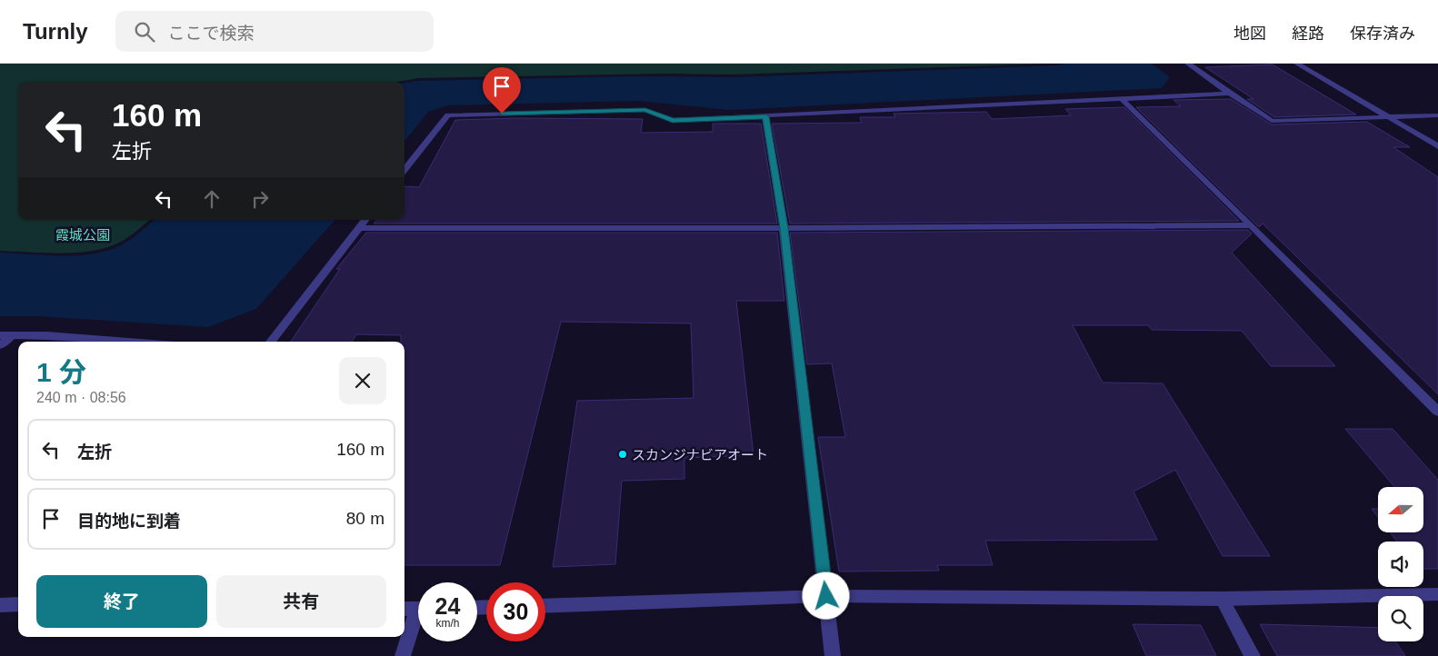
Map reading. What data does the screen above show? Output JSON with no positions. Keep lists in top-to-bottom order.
{
  "parks": ["霞城公園"],
  "places": ["スカンジナビアオート"],
  "north": "left",
  "page": {
    "header": "Turnly",
    "search": "ここで検索",
    "nav": ["地図", "経路", "保存済み"],
    "turn": ["160 m", "左折"],
    "heading": ["1 分", "240 m · 08:56"],
    "list": [
      {
        "name": "左折",
        "value": "160 m"
      },
      {
        "name": "目的地に到着",
        "value": "80 m"
      }
    ],
    "buttons": ["終了", "共有"],
    "speed": "24 km/h",
    "limit": "30"
  }
}
